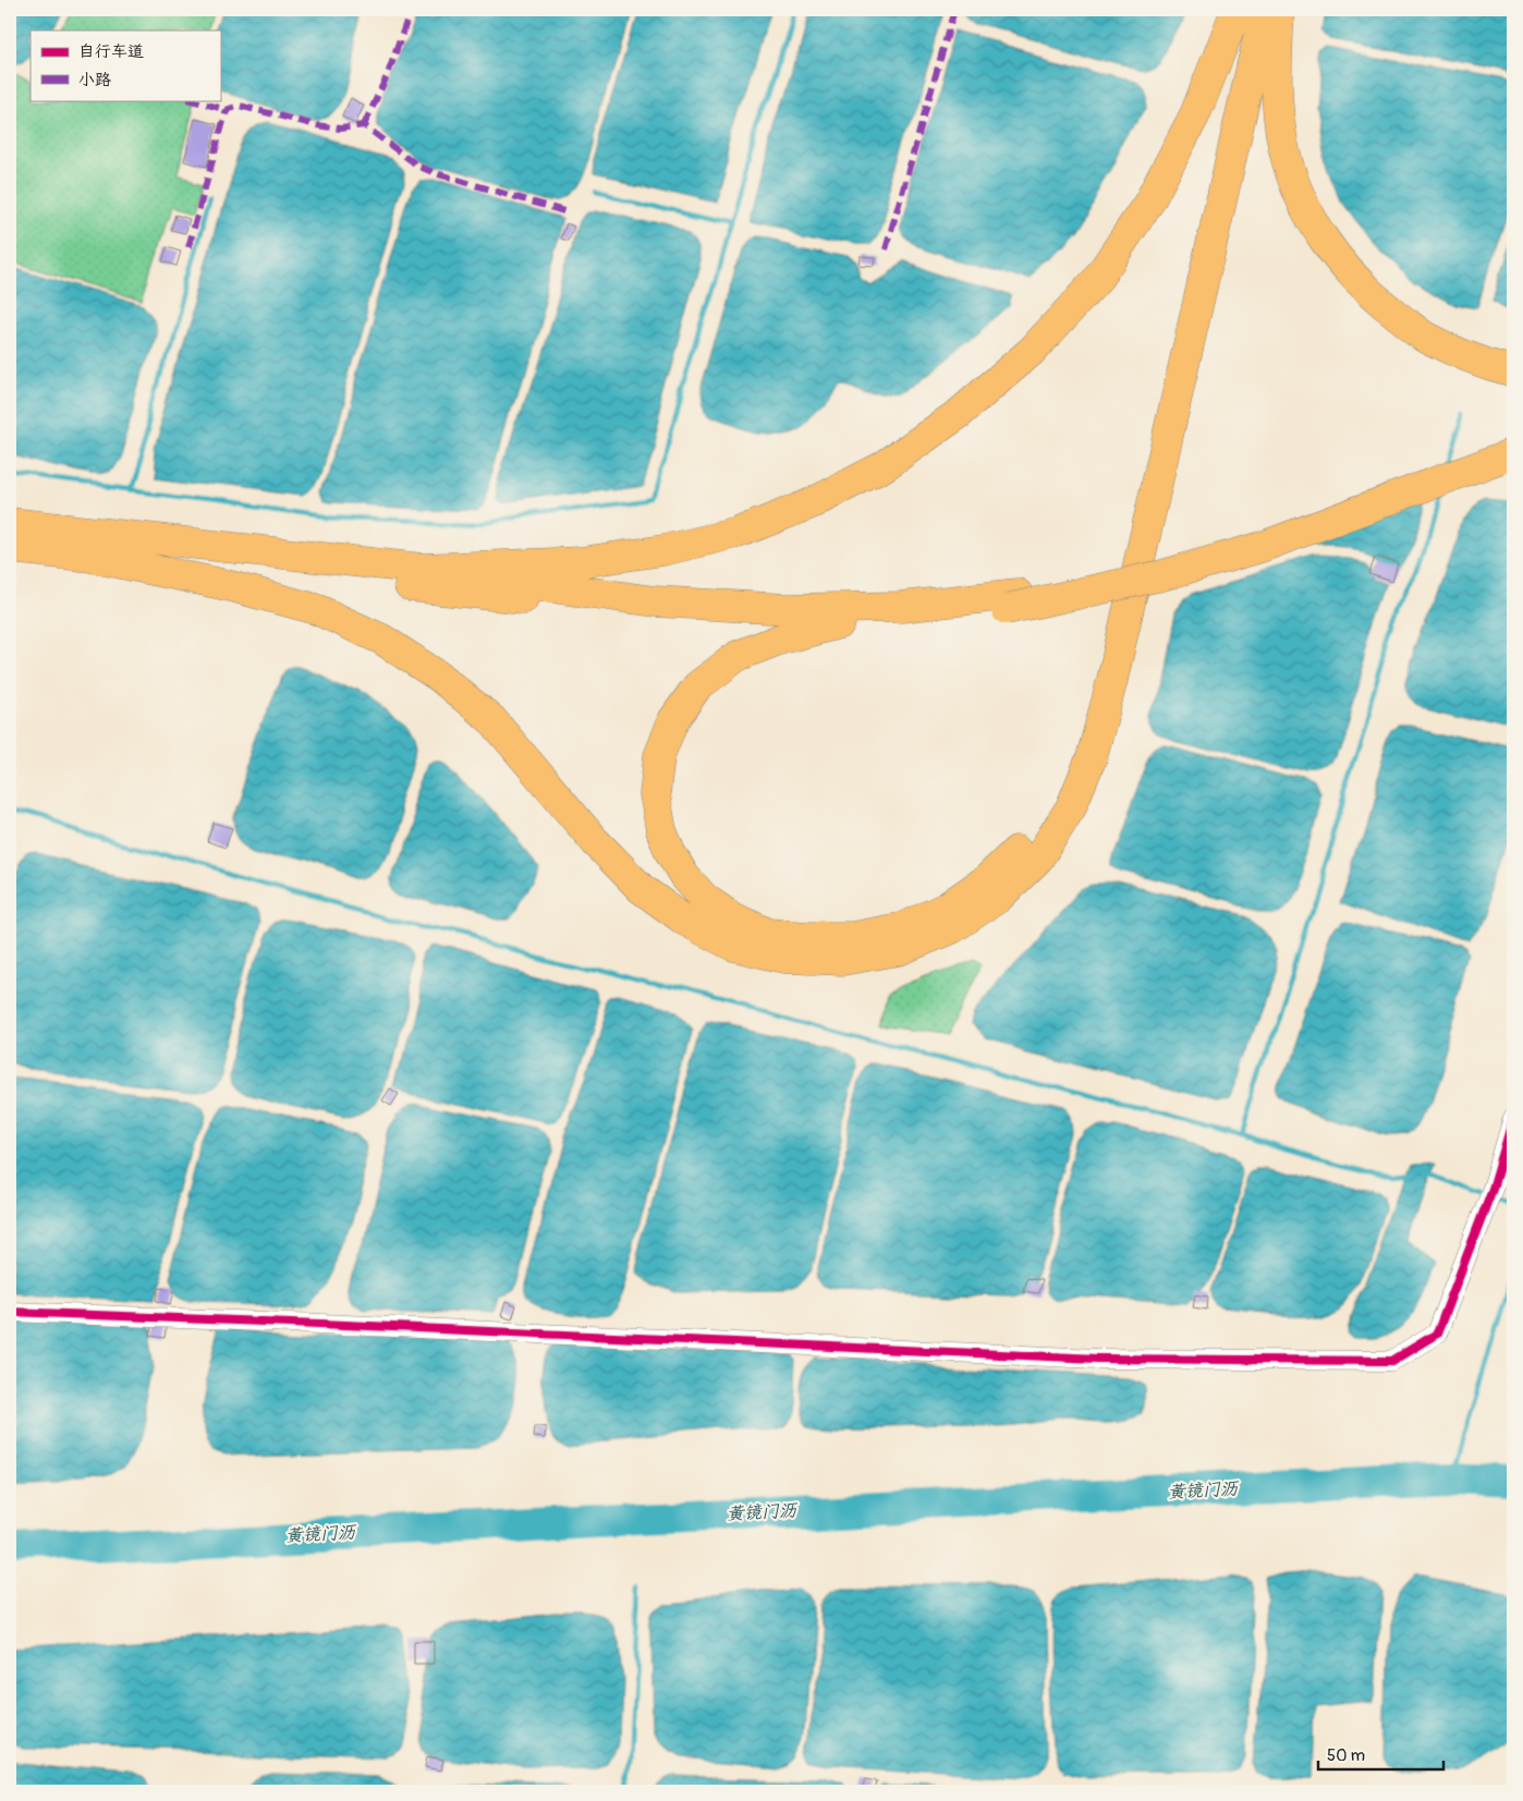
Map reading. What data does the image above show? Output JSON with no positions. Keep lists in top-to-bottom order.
{
  "water": ["黄镜门沥"],
  "legend": ["自行车道", "小路"],
  "scale_bar": "50 m"
}
